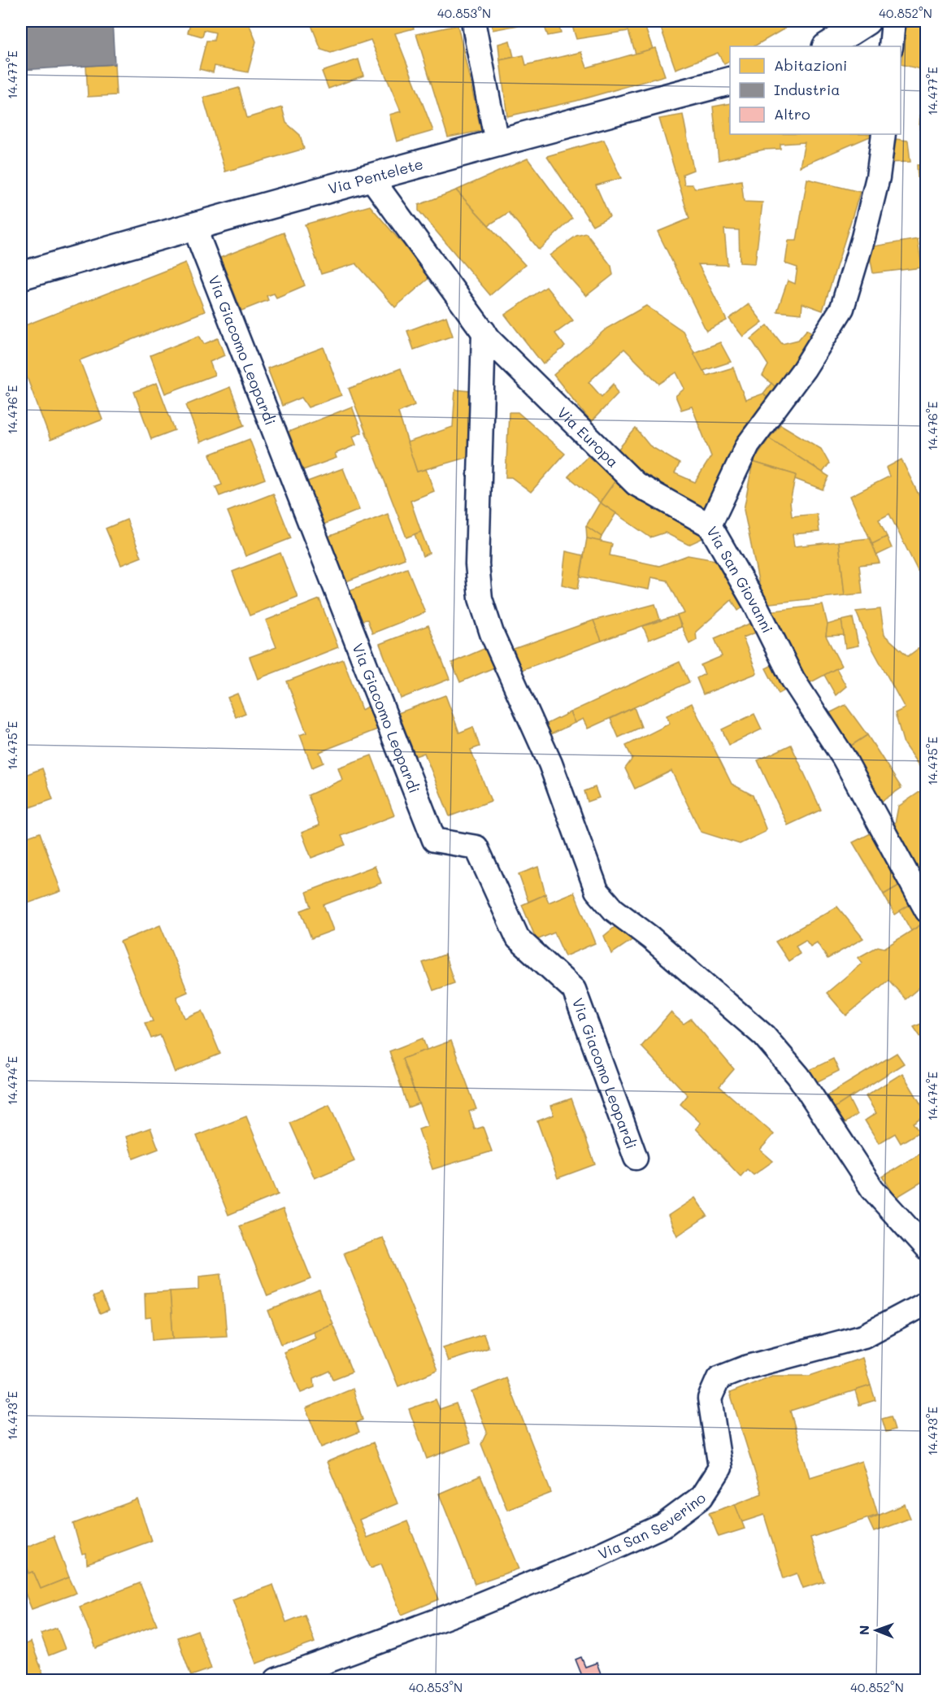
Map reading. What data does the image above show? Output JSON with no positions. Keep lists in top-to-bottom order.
{
  "streets": {
    "main road": ["Via Pentelete"],
    "street": [
      "Via Giacomo Leopardi",
      "Via Europa",
      "Via San Giovanni",
      "Via San Severino"
    ]
  },
  "crossings": [
    ["Via Pentelete", "Via Giacomo Leopardi"],
    ["Via Pentelete", "Via Europa"],
    ["Via Europa", "Via San Giovanni"]
  ],
  "legend": ["Abitazioni", "Industria", "Altro"],
  "north": "left",
  "coordinates": [
    "40.853°N",
    "40.852°N",
    "14.477°E",
    "14.476°E",
    "14.475°E",
    "14.474°E",
    "14.473°E"
  ]
}
